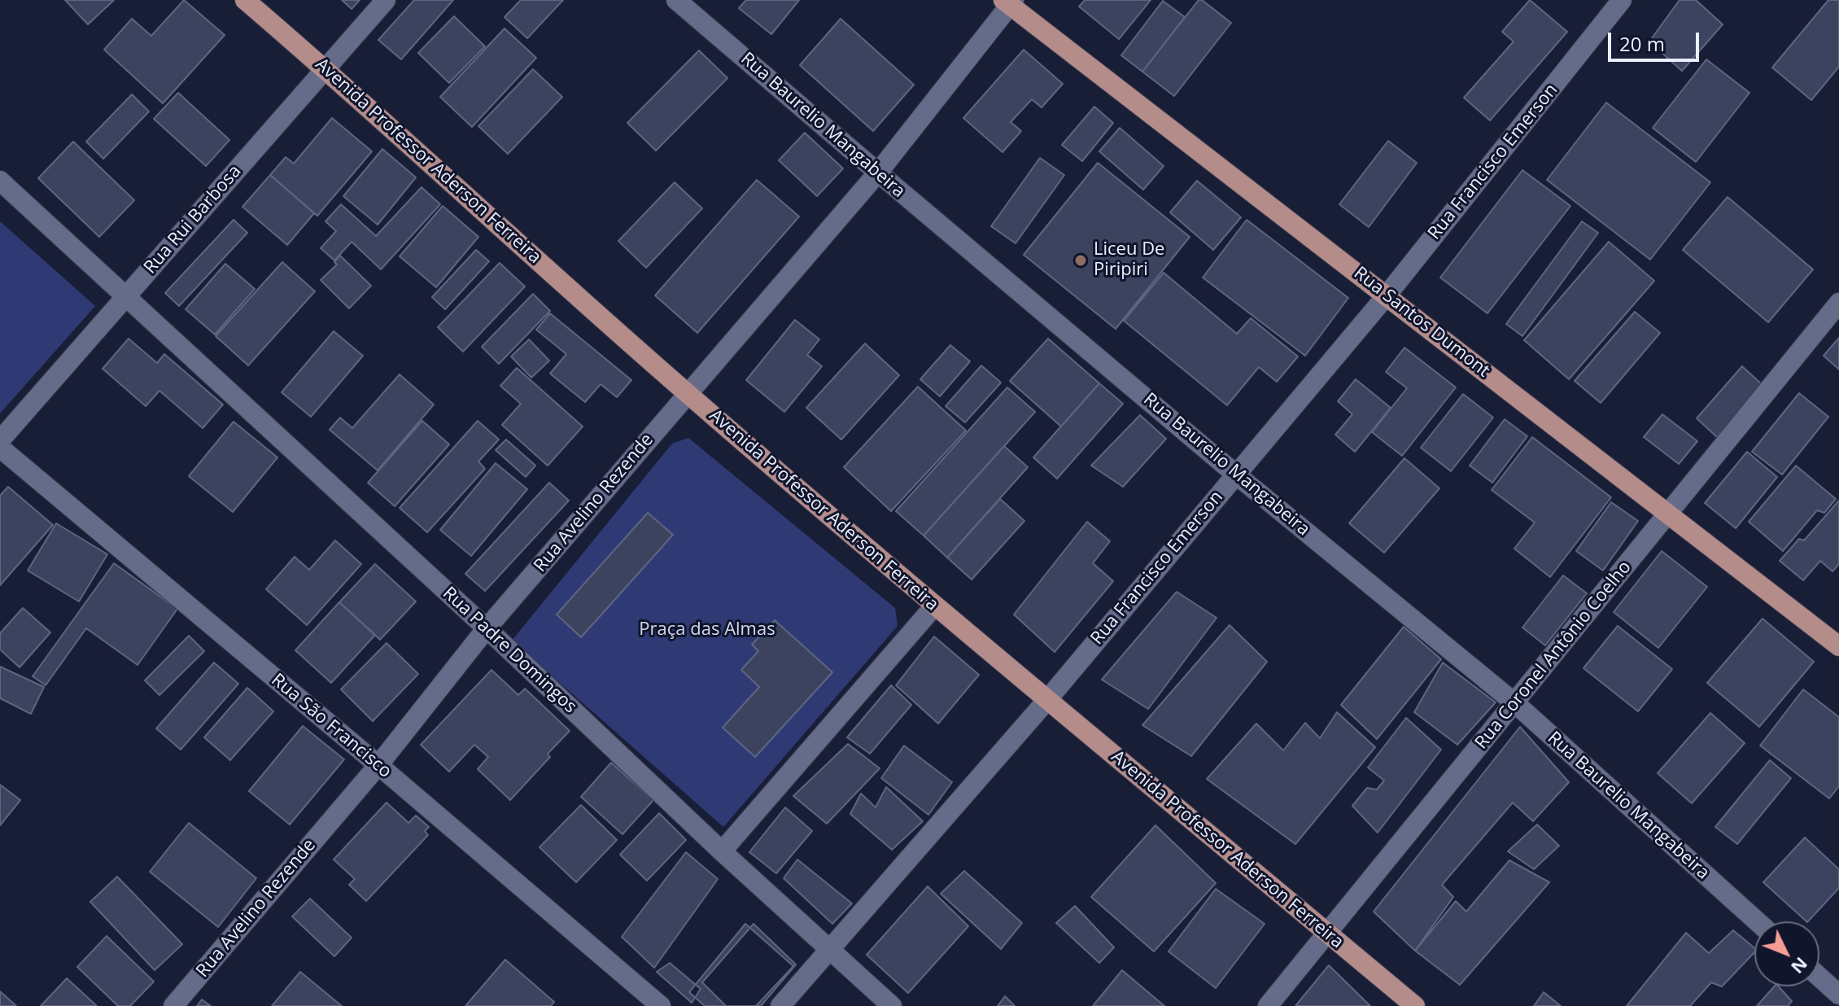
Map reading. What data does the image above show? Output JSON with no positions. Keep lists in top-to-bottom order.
{
  "streets": {
    "main road": ["Avenida Professor Aderson Ferreira", "Rua Santos Dumont"],
    "street": [
      "Rua Baurelio Mangabeira",
      "Rua Francisco Emerson",
      "Rua Rui Barbosa",
      "Rua Avelino Rezende",
      "Rua Padre Domingos",
      "Rua Coronel Antônio Coelho",
      "Rua São Francisco"
    ]
  },
  "crossings": [
    ["Rua Baurelio Mangabeira", "Rua Francisco Emerson"],
    ["Rua Baurelio Mangabeira", "Rua Avelino Rezende"],
    ["Rua Baurelio Mangabeira", "Rua Coronel Antônio Coelho"],
    ["Avenida Professor Aderson Ferreira", "Rua Francisco Emerson"],
    ["Avenida Professor Aderson Ferreira", "Rua Rui Barbosa"],
    ["Avenida Professor Aderson Ferreira", "Rua Avelino Rezende"],
    ["Avenida Professor Aderson Ferreira", "Rua Coronel Antônio Coelho"],
    ["Rua Francisco Emerson", "Rua Santos Dumont"],
    ["Rua Francisco Emerson", "Rua Padre Domingos"],
    ["Rua Rui Barbosa", "Rua Padre Domingos"],
    ["Rua Santos Dumont", "Rua Avelino Rezende"],
    ["Rua Santos Dumont", "Rua Coronel Antônio Coelho"],
    ["Rua Avelino Rezende", "Rua Padre Domingos"],
    ["Rua Avelino Rezende", "Rua São Francisco"]
  ],
  "parks": ["Praça das Almas"],
  "places": ["Liceu De Piripiri"],
  "scale_bar": "20 m",
  "north": "bottom right"
}
